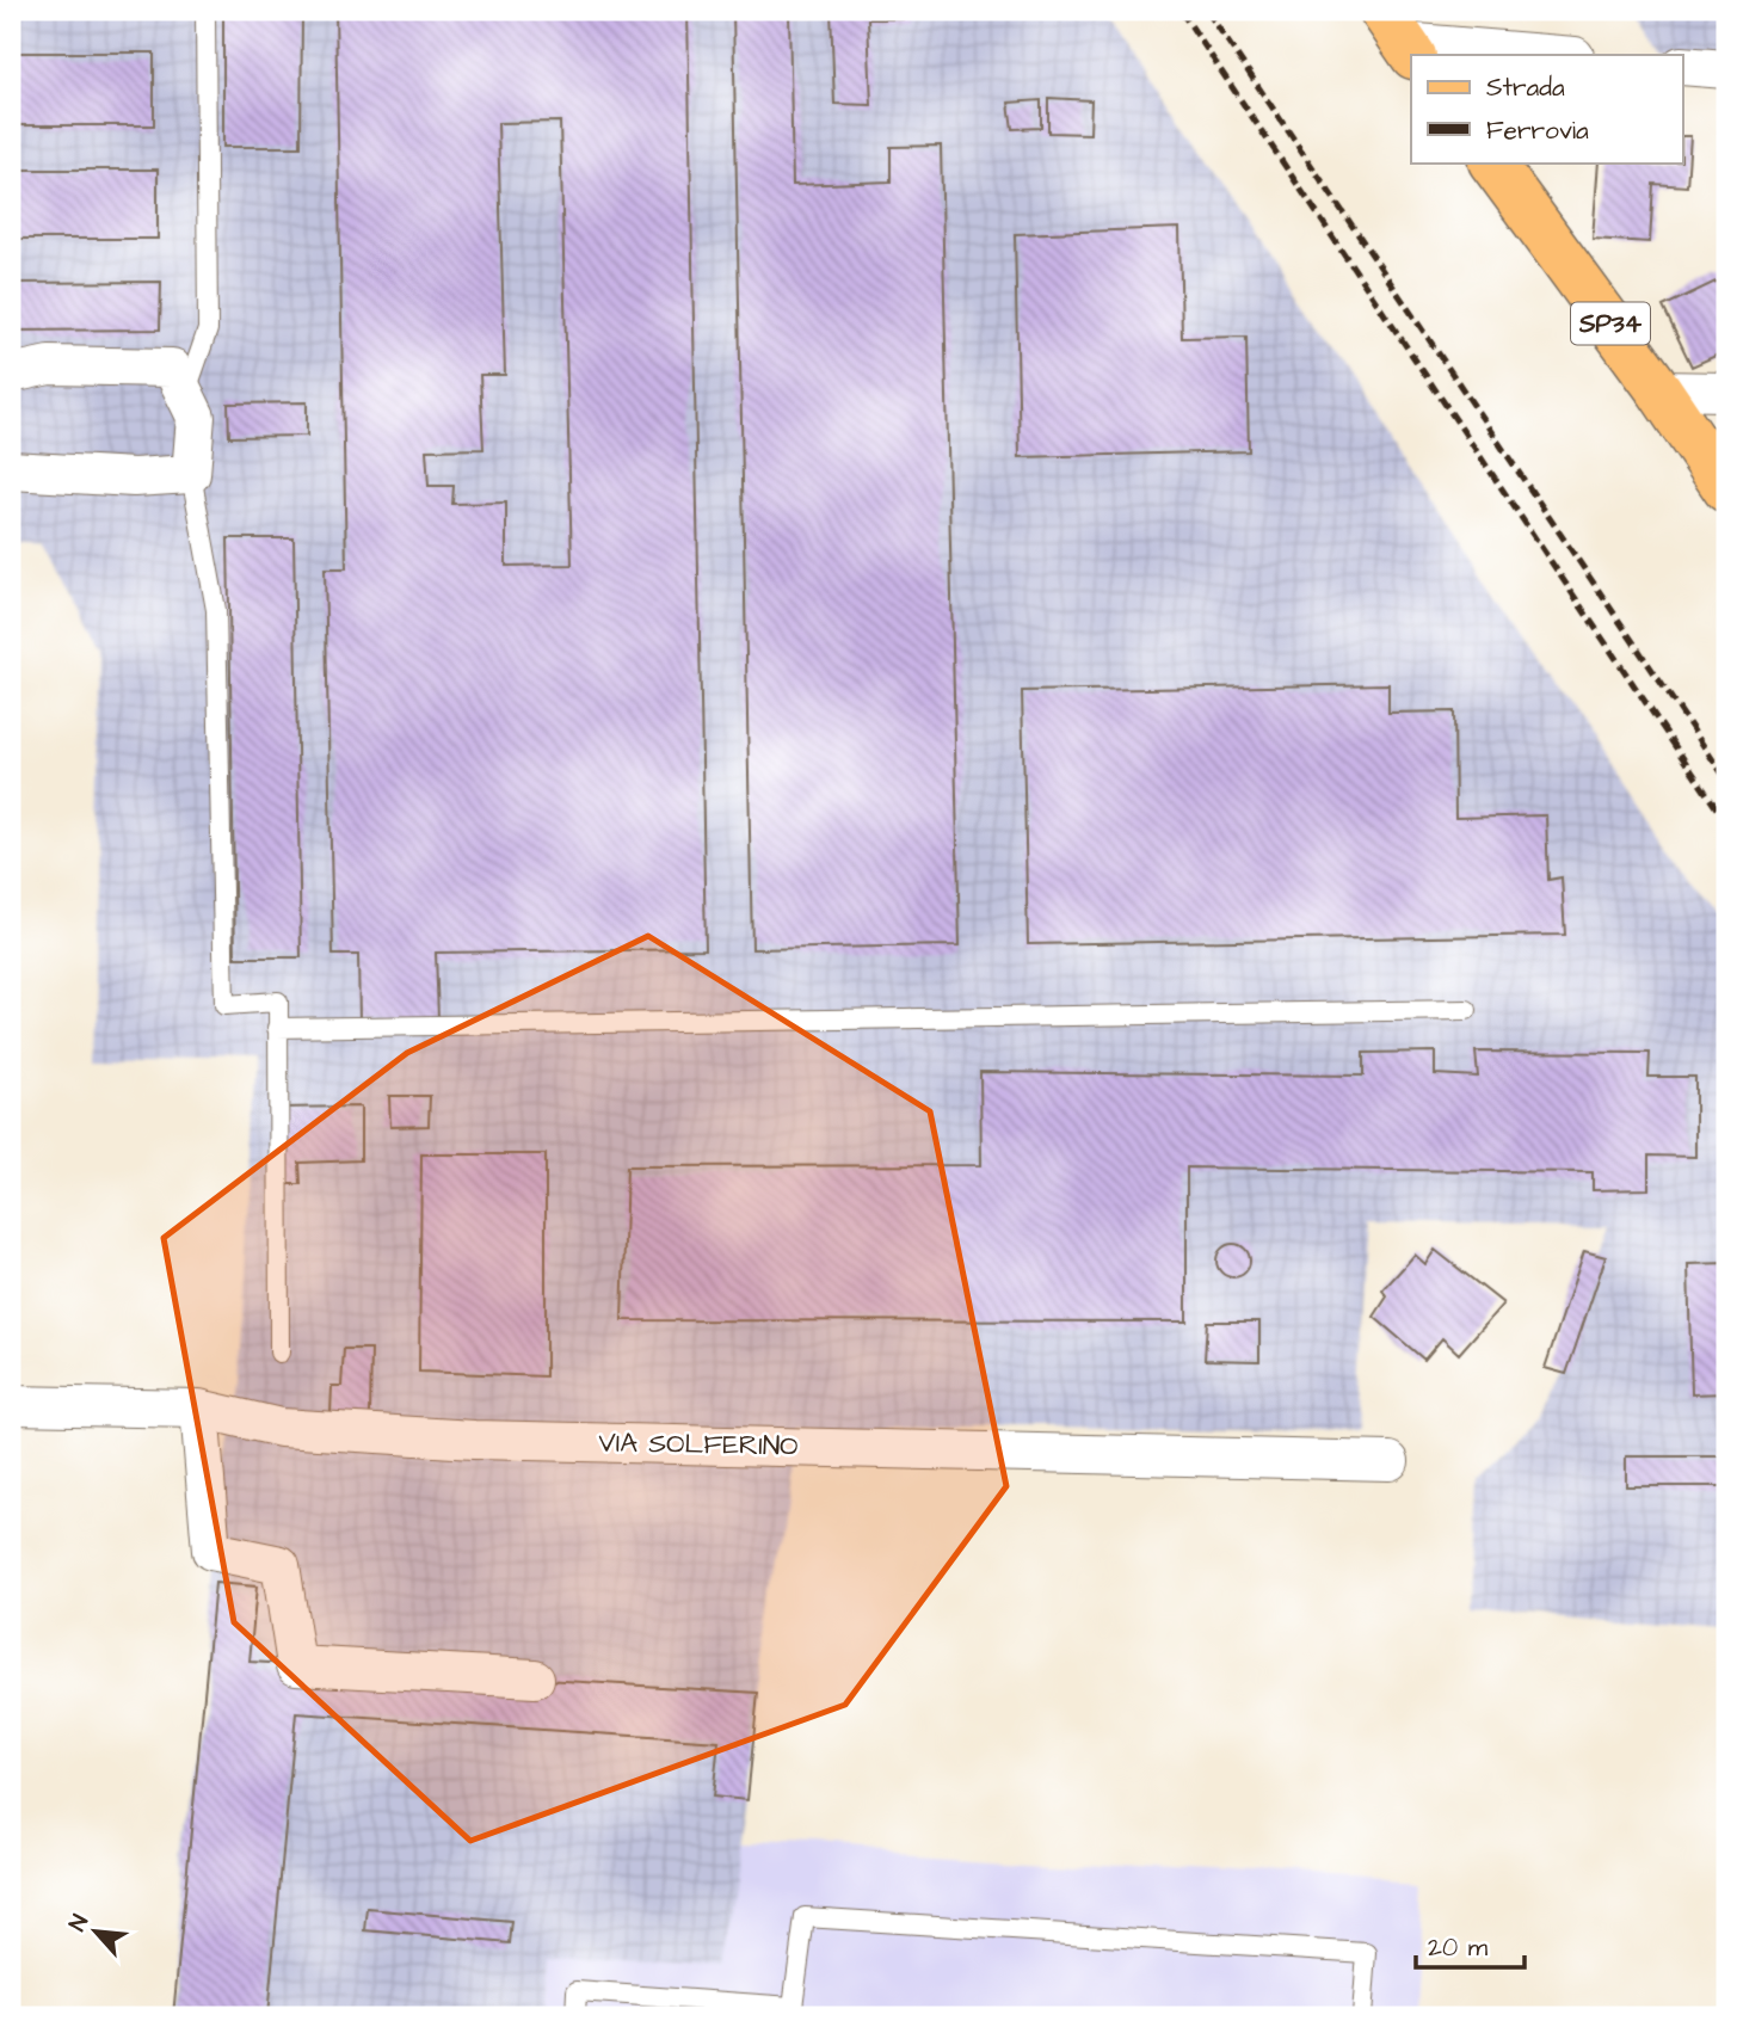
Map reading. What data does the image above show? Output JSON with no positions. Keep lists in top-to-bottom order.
{
  "streets": {
    "main road": ["SP34"],
    "street": ["VIA SOLFERINO"]
  },
  "legend": ["Strada", "Ferrovia"],
  "scale_bar": "20 m",
  "north": "top left"
}
